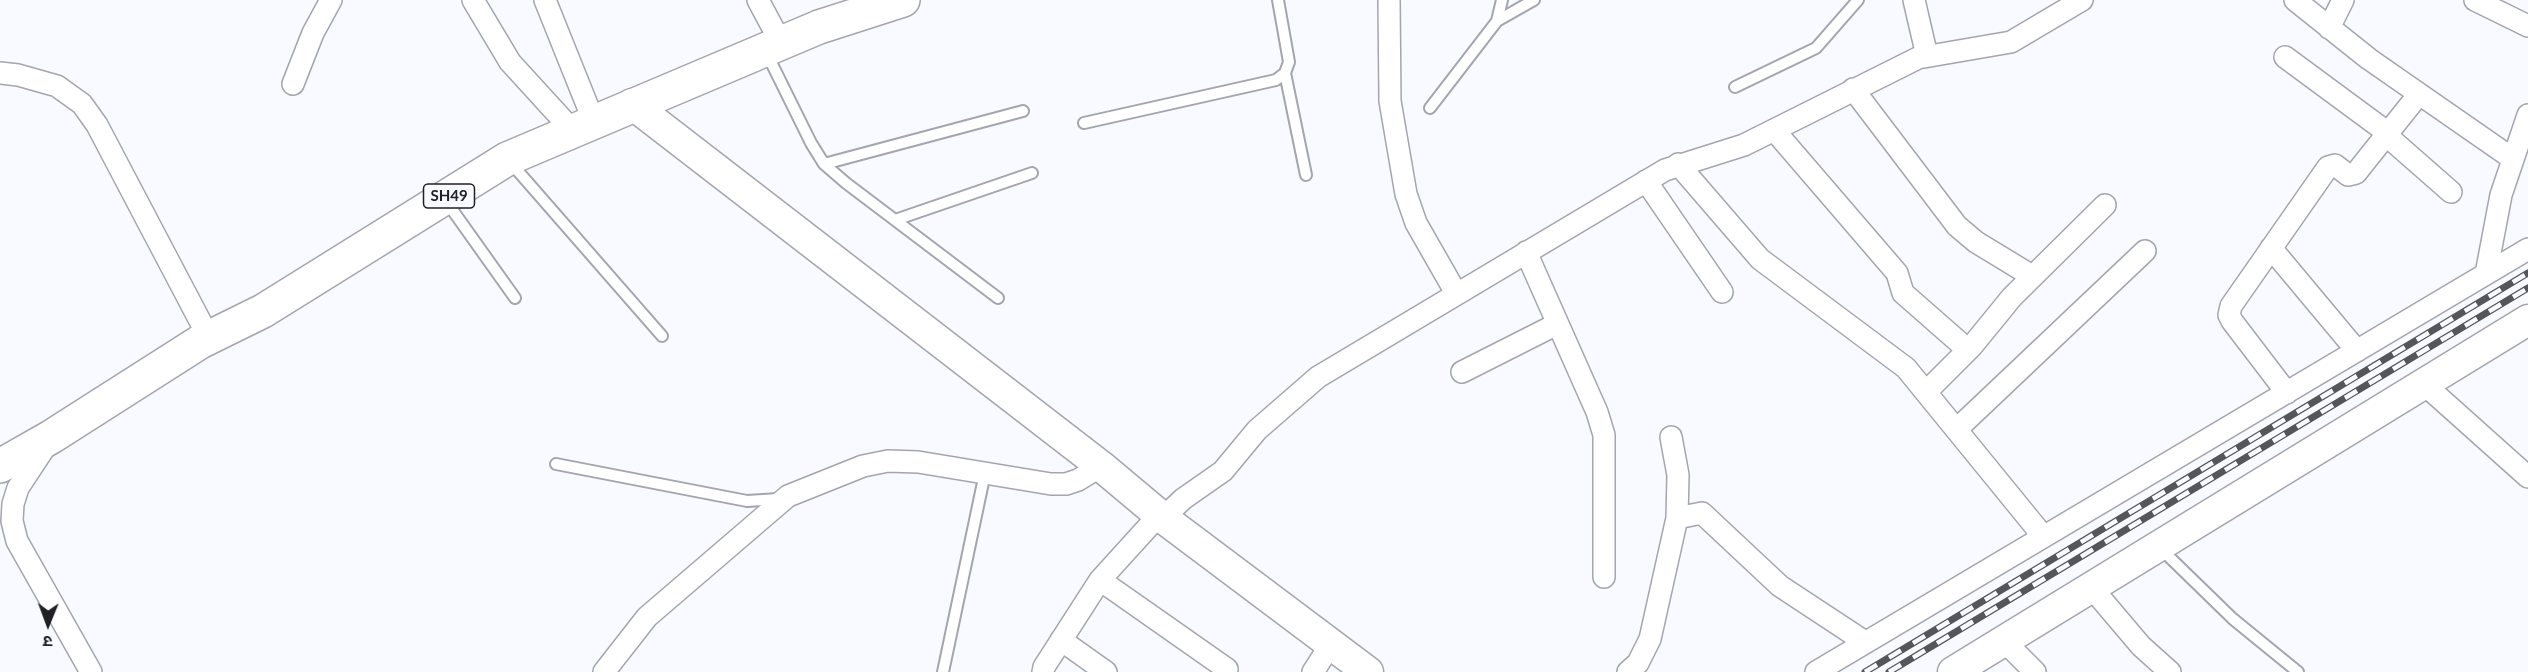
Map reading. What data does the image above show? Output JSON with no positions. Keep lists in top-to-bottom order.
{
  "streets": {
    "main road": ["SH49"]
  },
  "north": "bottom"
}
